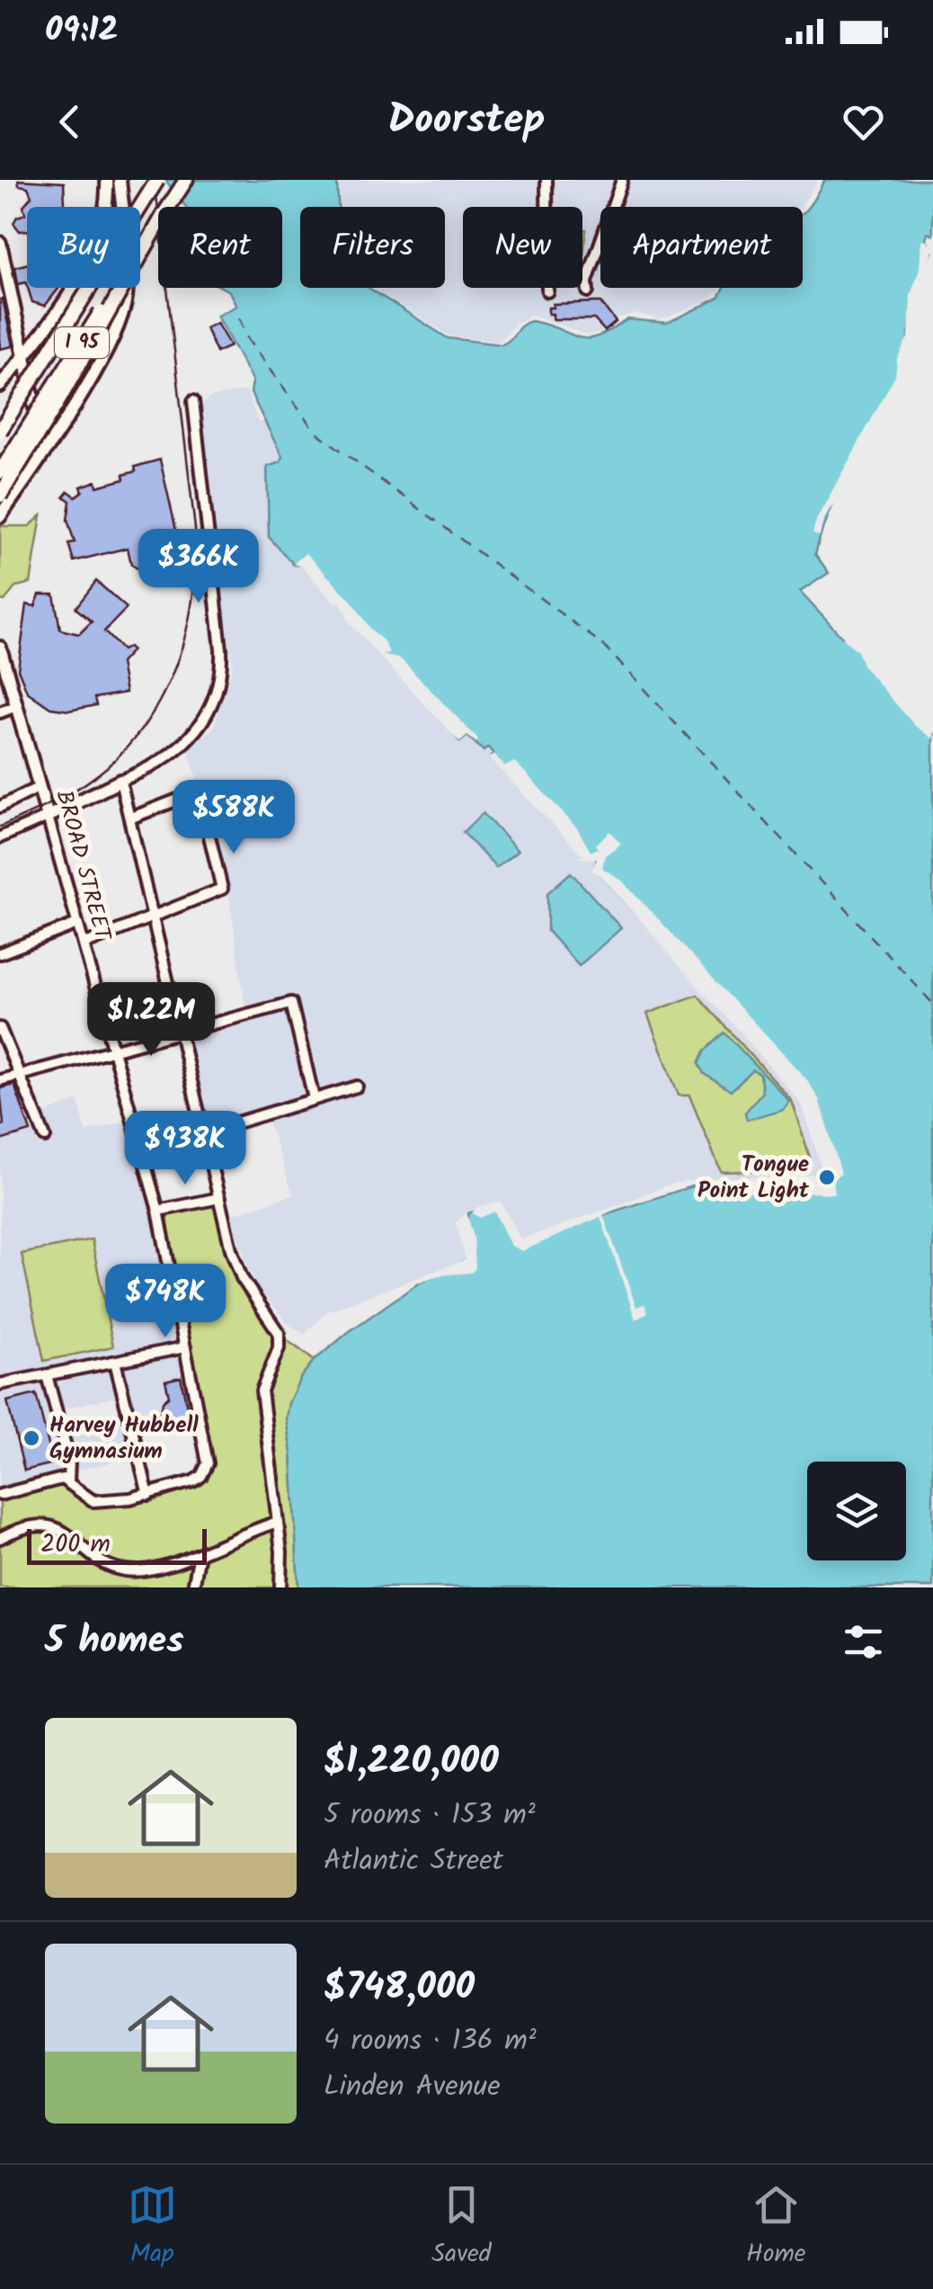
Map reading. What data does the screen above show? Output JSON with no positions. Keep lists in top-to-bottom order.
{
  "streets": {
    "highway": ["I 95"],
    "main road": ["BROAD STREET"]
  },
  "places": ["Tongue Point Light", "Harvey Hubbell Gymnasium"],
  "scale_bar": "200 m",
  "page": {
    "status": "09:12",
    "header": "Doorstep",
    "chip": [
      "Buy",
      "Rent",
      "Filters",
      "New",
      "Apartment"
    ],
    "price": [
      "$366K",
      "$588K",
      "$1.22M",
      "$938K",
      "$748K"
    ],
    "scale": "200 m",
    "heading": "5 homes",
    "list": [
      {
        "name": "$1,220,000",
        "note": "5 rooms · 153 m² · Atlantic Street"
      },
      {
        "name": "$748,000",
        "note": "4 rooms · 136 m² · Linden Avenue"
      }
    ],
    "tabs": ["Map", "Saved", "Home"]
  }
}
